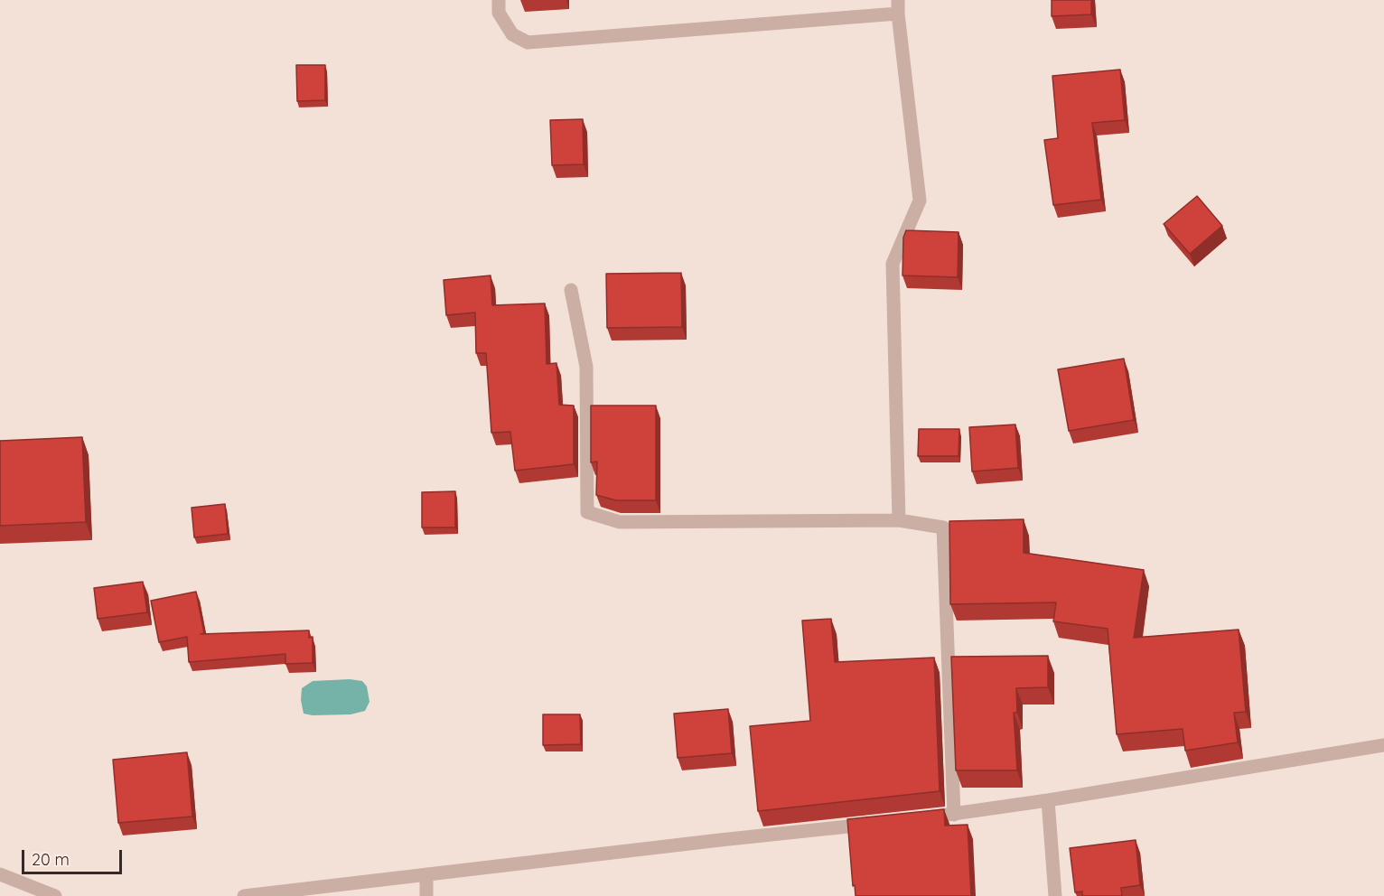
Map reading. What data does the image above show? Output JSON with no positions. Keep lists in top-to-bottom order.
{
  "scale_bar": "20 m"
}
